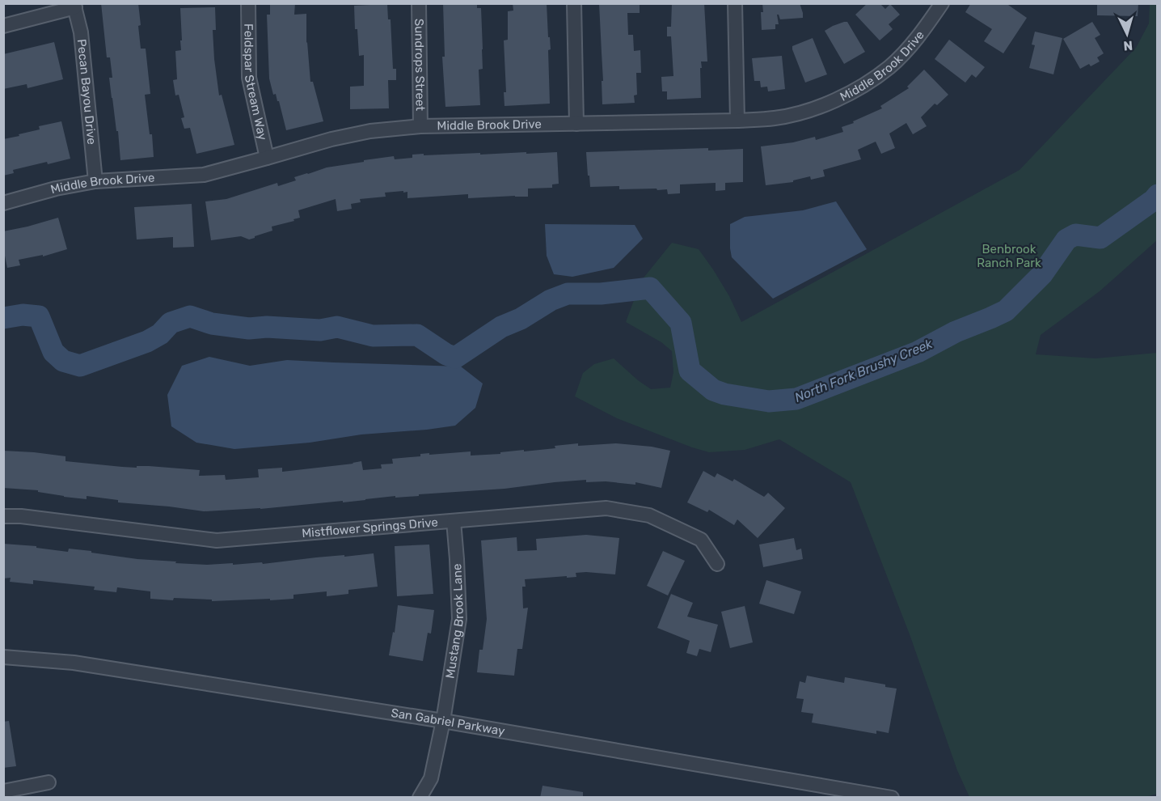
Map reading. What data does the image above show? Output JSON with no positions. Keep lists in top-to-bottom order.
{
  "streets": {
    "street": [
      "Middle Brook Drive",
      "Sundrops Street",
      "Feldspar Stream Way",
      "Pecan Bayou Drive",
      "Mistflower Springs Drive",
      "Mustang Brook Lane",
      "San Gabriel Parkway"
    ]
  },
  "crossings": [
    ["Middle Brook Drive", "Sundrops Street"],
    ["Middle Brook Drive", "Feldspar Stream Way"],
    ["Middle Brook Drive", "Pecan Bayou Drive"],
    ["Mistflower Springs Drive", "Mustang Brook Lane"],
    ["Mustang Brook Lane", "San Gabriel Parkway"]
  ],
  "water": ["North Fork Brushy Creek"],
  "parks": ["Benbrook Ranch Park"],
  "north": "bottom"
}
